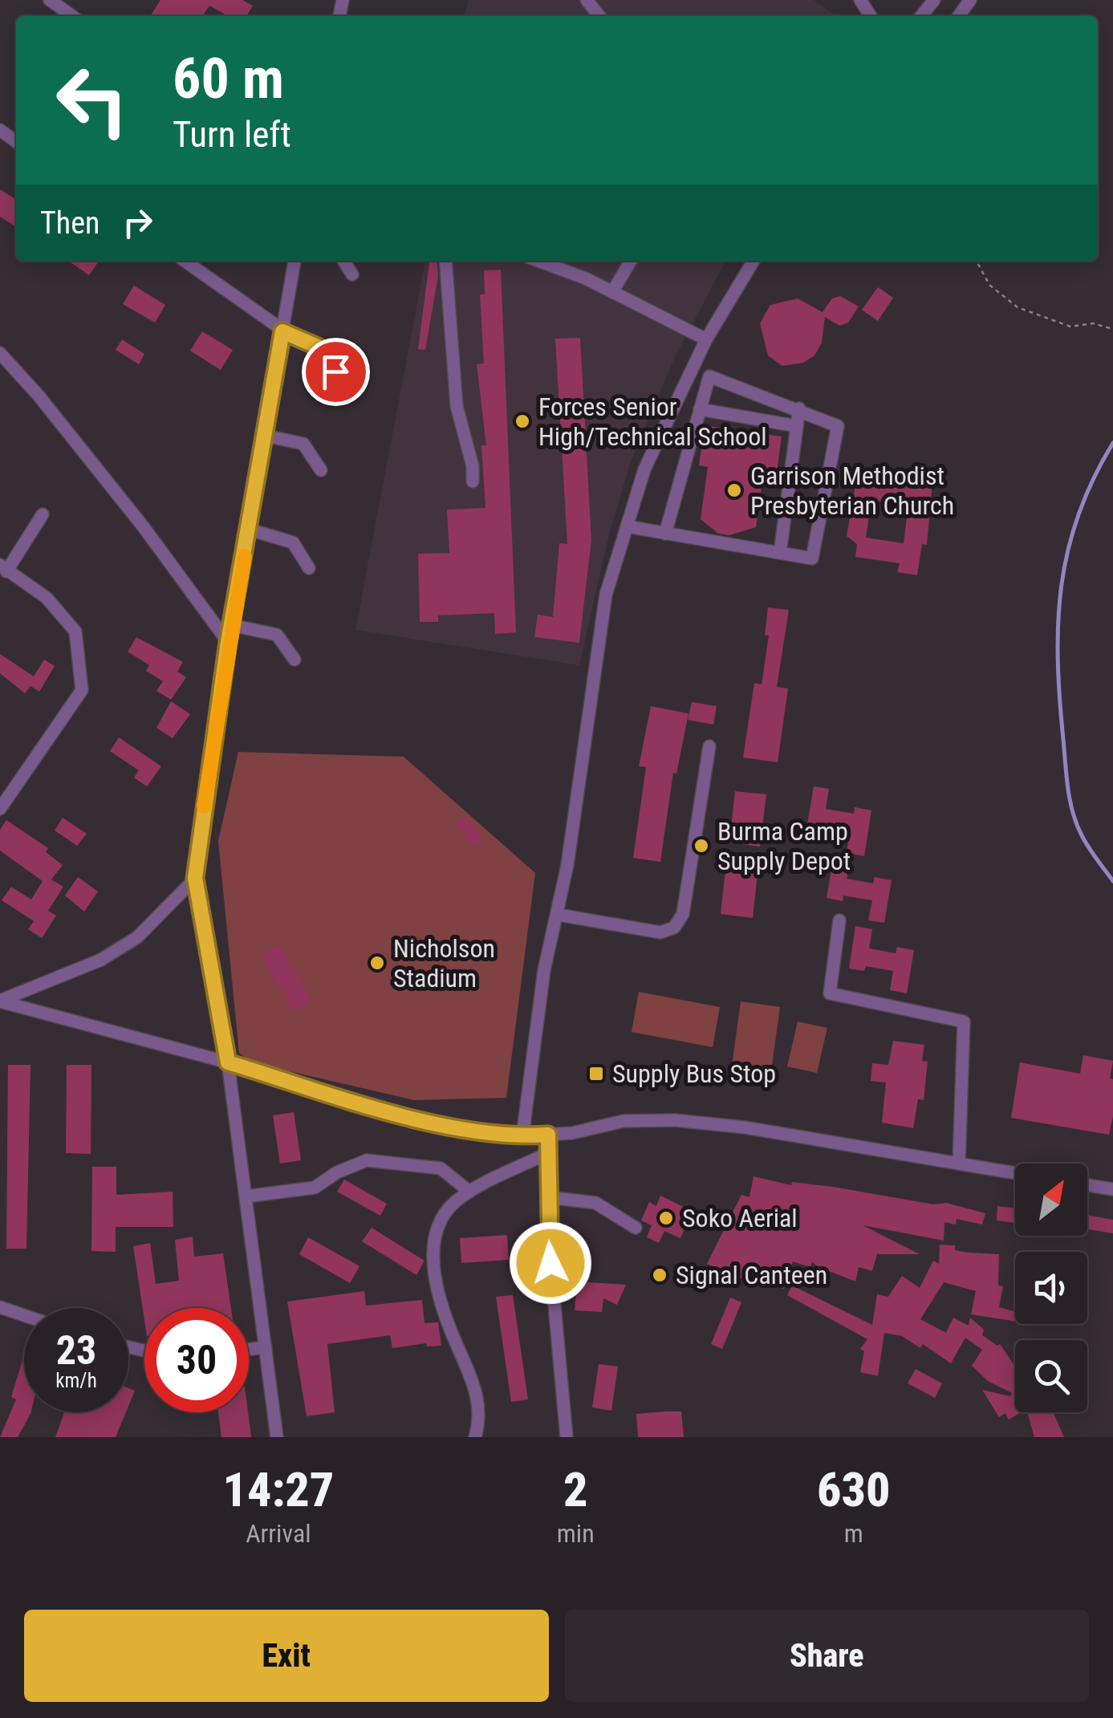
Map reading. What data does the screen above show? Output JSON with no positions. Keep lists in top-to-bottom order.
{
  "places": {
    "other": [
      "Forces Senior High/Technical School",
      "Garrison Methodist Presbyterian Church",
      "Burma Camp Supply Depot",
      "Nicholson Stadium",
      "Soko Aerial",
      "Signal Canteen"
    ],
    "transit": ["Supply Bus Stop"]
  },
  "north": "top right",
  "page": {
    "turn": ["60 m", "Turn left"],
    "then": "Then",
    "speed": "23 km/h",
    "limit": "30",
    "eta": [
      "14:27",
      "Arrival",
      "2",
      "min",
      "630",
      "m"
    ],
    "buttons": ["Exit", "Share"]
  }
}
